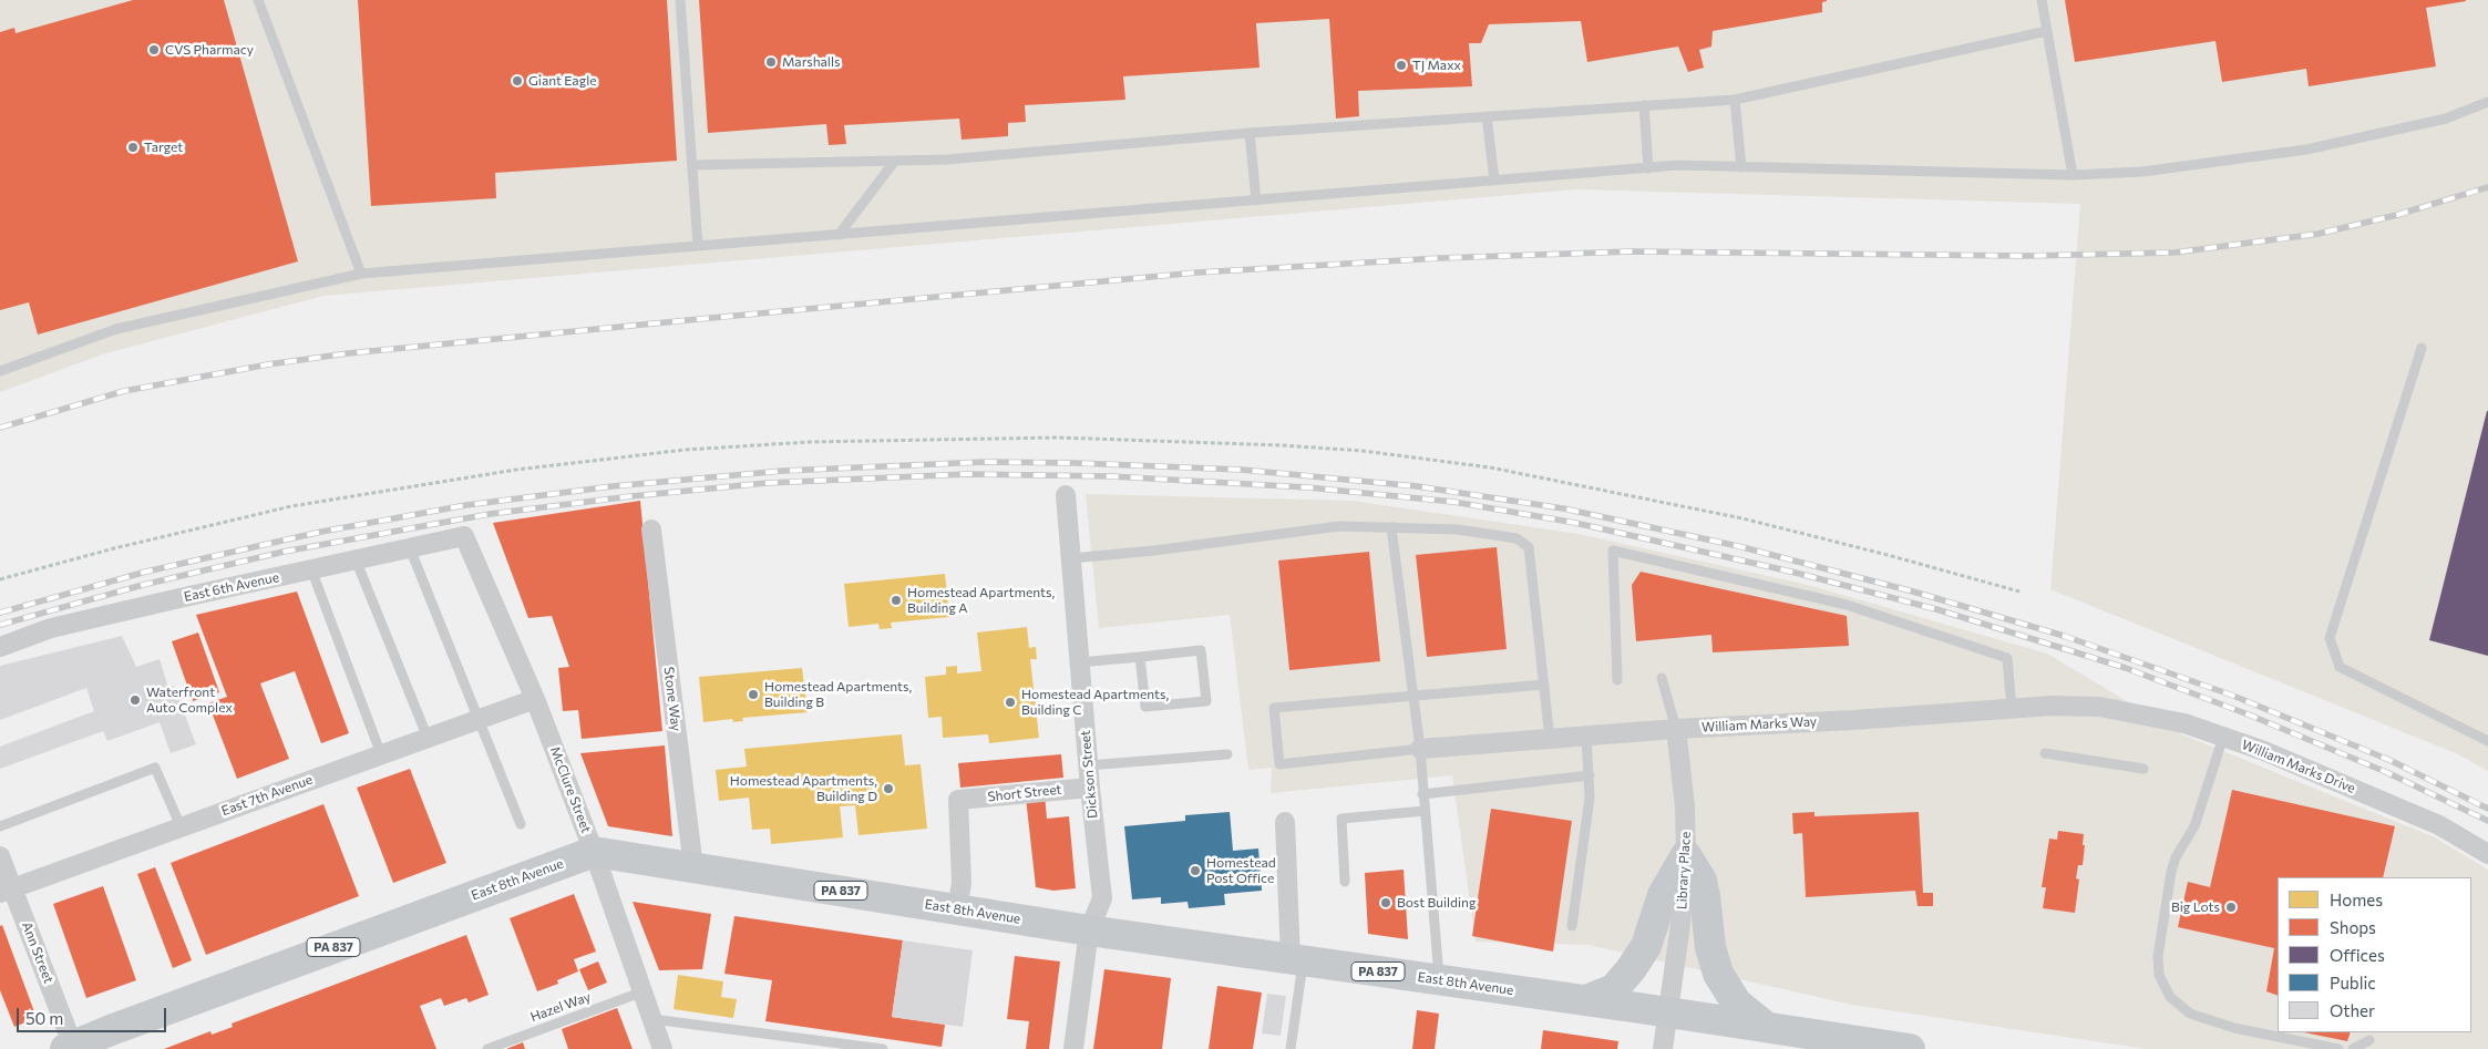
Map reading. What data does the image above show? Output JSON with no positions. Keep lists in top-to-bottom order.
{
  "streets": {
    "main road": ["East 8th Avenue", "PA 837"],
    "street": [
      "East 6th Avenue",
      "Stone Way",
      "William Marks Way",
      "William Marks Drive",
      "Dickson Street",
      "McClure Street",
      "Short Street",
      "East 7th Avenue",
      "Library Place",
      "Ann Street"
    ],
    "lane": ["Hazel Way"]
  },
  "crossings": [
    ["East 6th Avenue", "McClure Street"],
    ["Stone Way", "East 8th Avenue"],
    ["William Marks Way", "William Marks Drive"],
    ["William Marks Way", "Library Place"],
    ["Dickson Street", "Short Street"],
    ["Dickson Street", "East 8th Avenue"],
    ["McClure Street", "East 7th Avenue"],
    ["McClure Street", "East 8th Avenue"],
    ["McClure Street", "Hazel Way"],
    ["Short Street", "East 8th Avenue"],
    ["East 7th Avenue", "Ann Street"],
    ["Library Place", "East 8th Avenue"],
    ["East 8th Avenue", "Ann Street"]
  ],
  "places": [
    "CVS Pharmacy",
    "Marshalls",
    "TJ Maxx",
    "Giant Eagle",
    "Target",
    "Homestead Apartments, Building A",
    "Homestead Apartments, Building B",
    "Waterfront Auto Complex",
    "Homestead Apartments, Building C",
    "Homestead Apartments, Building D",
    "Homestead Post Office",
    "Bost Building",
    "Big Lots"
  ],
  "legend": [
    "Homes",
    "Shops",
    "Offices",
    "Public",
    "Other"
  ],
  "scale_bar": "50 m"
}
